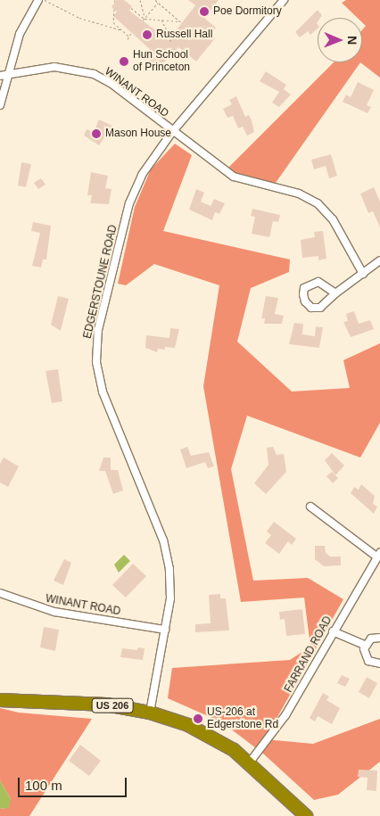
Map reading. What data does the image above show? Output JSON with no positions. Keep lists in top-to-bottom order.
{
  "streets": {
    "highway": ["US 206"],
    "street": ["WINANT ROAD", "EDGERSTOUNE ROAD", "FARRAND ROAD"]
  },
  "crossings": [
    ["WINANT ROAD", "EDGERSTOUNE ROAD"],
    ["EDGERSTOUNE ROAD", "US 206"],
    ["FARRAND ROAD", "US 206"]
  ],
  "places": [
    "Poe Dormitory",
    "Russell Hall",
    "Hun School of Princeton",
    "Mason House",
    "US-206 at Edgerstone Rd"
  ],
  "scale_bar": "100 m",
  "north": "right"
}
